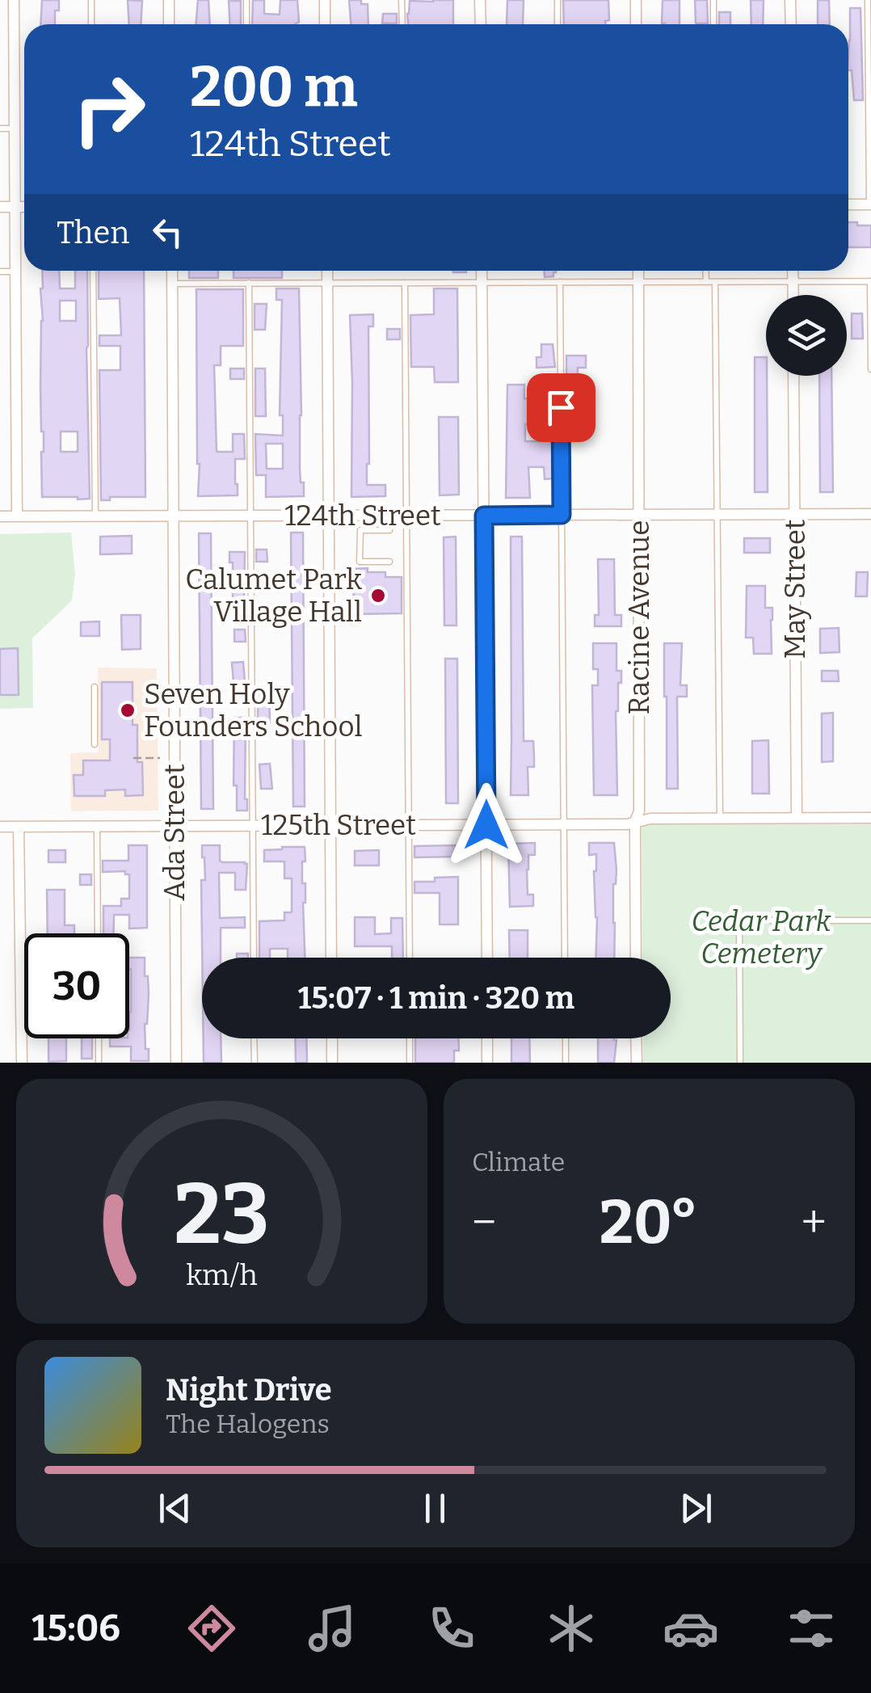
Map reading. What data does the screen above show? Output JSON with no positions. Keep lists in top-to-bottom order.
{
  "streets": {
    "street": [
      "124th Street",
      "May Street",
      "Racine Avenue",
      "125th Street",
      "Ada Street"
    ]
  },
  "crossings": [
    ["124th Street", "May Street"],
    ["124th Street", "Racine Avenue"],
    ["124th Street", "Ada Street"],
    ["May Street", "125th Street"],
    ["Racine Avenue", "125th Street"],
    ["125th Street", "Ada Street"]
  ],
  "parks": ["Cedar Park Cemetery"],
  "places": ["Calumet Park Village Hall", "Seven Holy Founders School"],
  "page": {
    "turn": ["200 m", "124th Street"],
    "then": "Then",
    "limit": "30",
    "trip": "15:07 · 1 min · 320 m",
    "tile": "Climate",
    "heat": ["−", "20°", "+"],
    "song": ["Night Drive", "The Halogens"],
    "tabs": "15:06",
    "gauge": ["23", "km/h"]
  }
}
